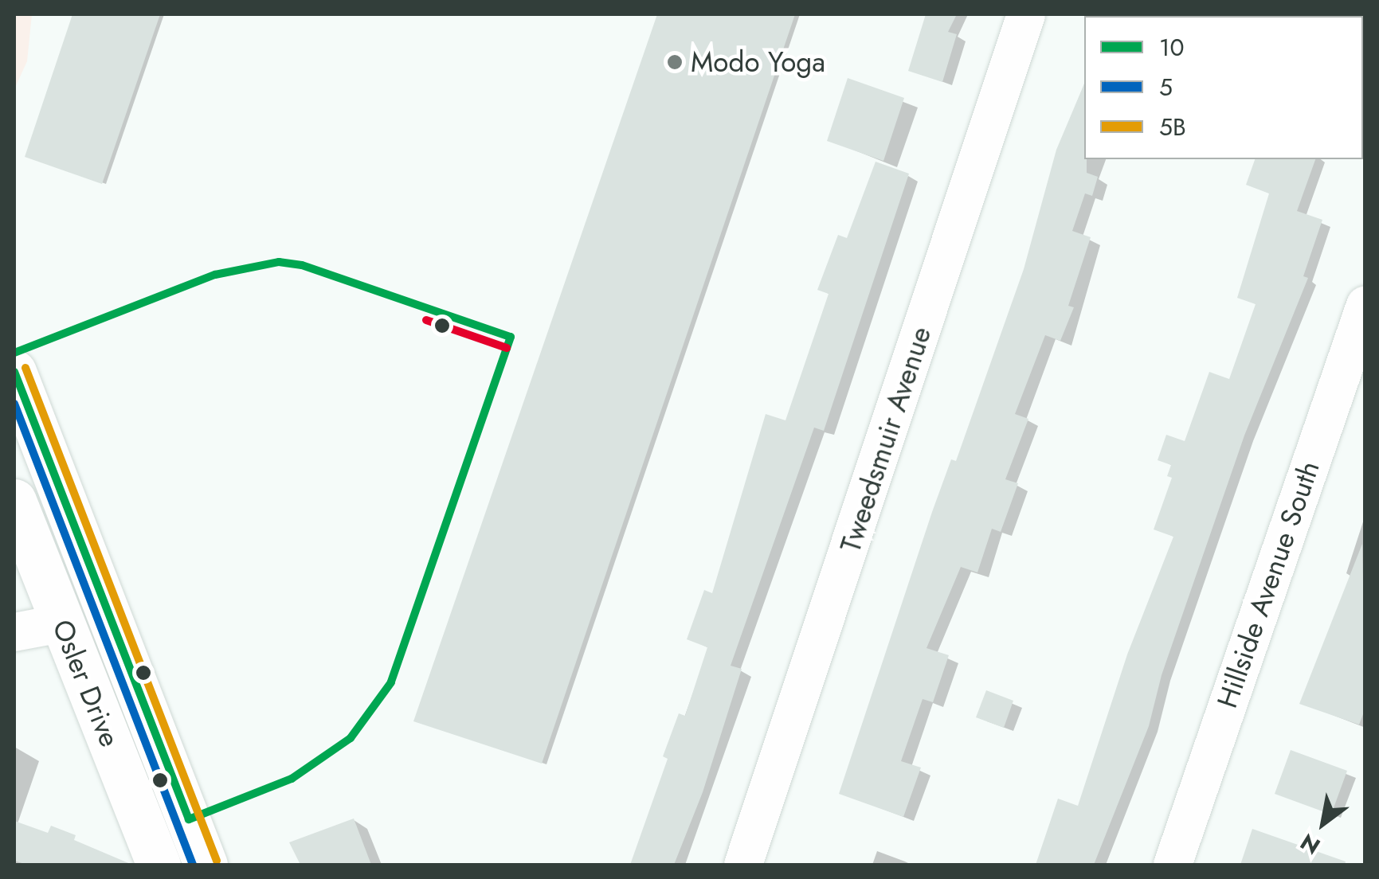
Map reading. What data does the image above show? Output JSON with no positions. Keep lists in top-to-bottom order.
{
  "streets": {
    "main road": ["Osler Drive"],
    "street": ["Tweedsmuir Avenue", "Hillside Avenue South"]
  },
  "places": ["Modo Yoga"],
  "lines": ["transit line 10", "transit line 5B", "transit line 5"],
  "legend": ["10", "5", "5B"],
  "north": "bottom left"
}
